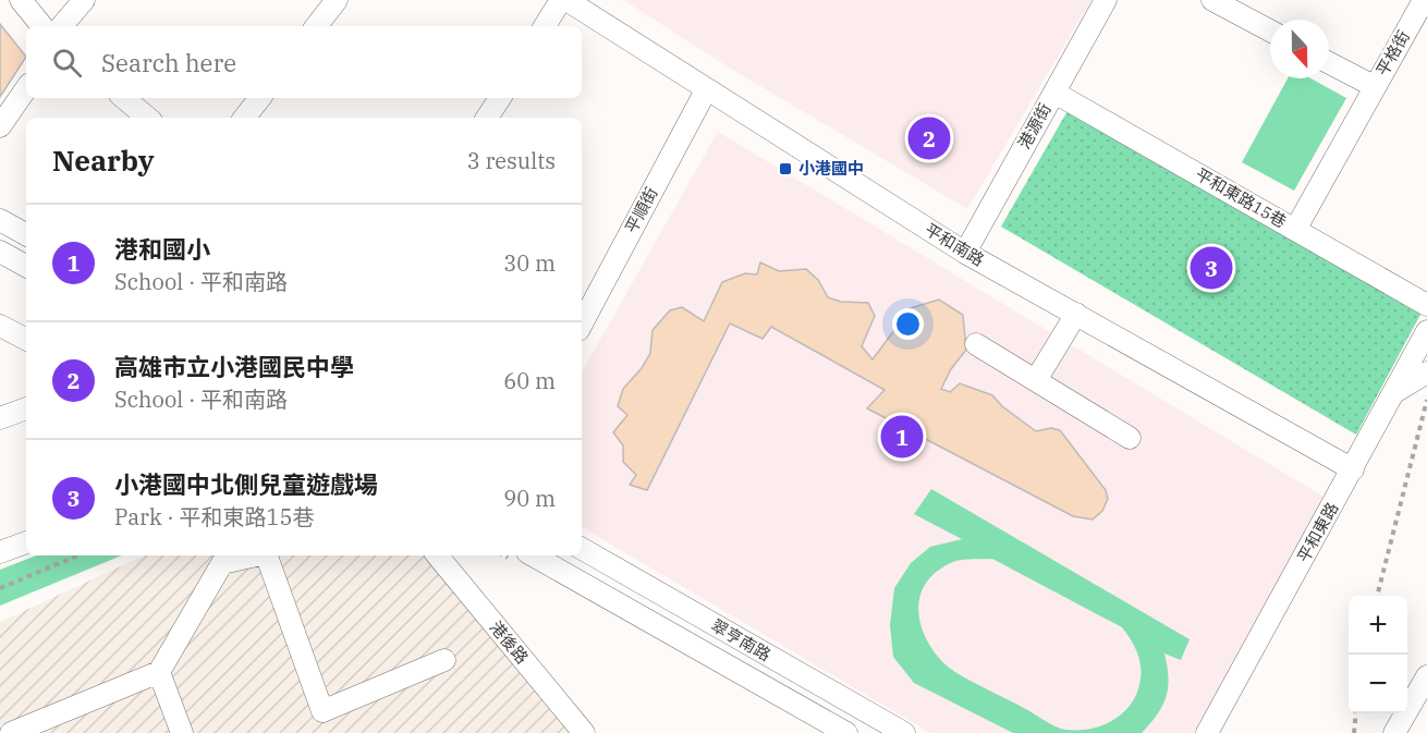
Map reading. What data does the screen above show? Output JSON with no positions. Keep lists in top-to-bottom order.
{
  "streets": {
    "street": [
      "平格街",
      "港源街",
      "平和東路15巷",
      "平順街",
      "平和南路",
      "平和東路",
      "翠亨南路",
      "港後路"
    ]
  },
  "crossings": [
    ["港源街", "平和東路15巷"],
    ["港源街", "平和南路"],
    ["平順街", "平和南路"],
    ["平和南路", "平和東路"]
  ],
  "places": {
    "transit": ["小港國中"]
  },
  "north": "bottom",
  "page": {
    "search": "Search here",
    "pins": ["2", "3", "1"],
    "heading": ["Nearby", "3 results"],
    "list": [
      {
        "mark": "1",
        "name": "港和國小",
        "note": "School · 平和南路",
        "value": "30 m"
      },
      {
        "mark": "2",
        "name": "高雄市立小港國民中學",
        "note": "School · 平和南路",
        "value": "60 m"
      },
      {
        "mark": "3",
        "name": "小港國中北側兒童遊戲場",
        "note": "Park · 平和東路15巷",
        "value": "90 m"
      }
    ],
    "map_buttons": ["+", "−"]
  }
}
